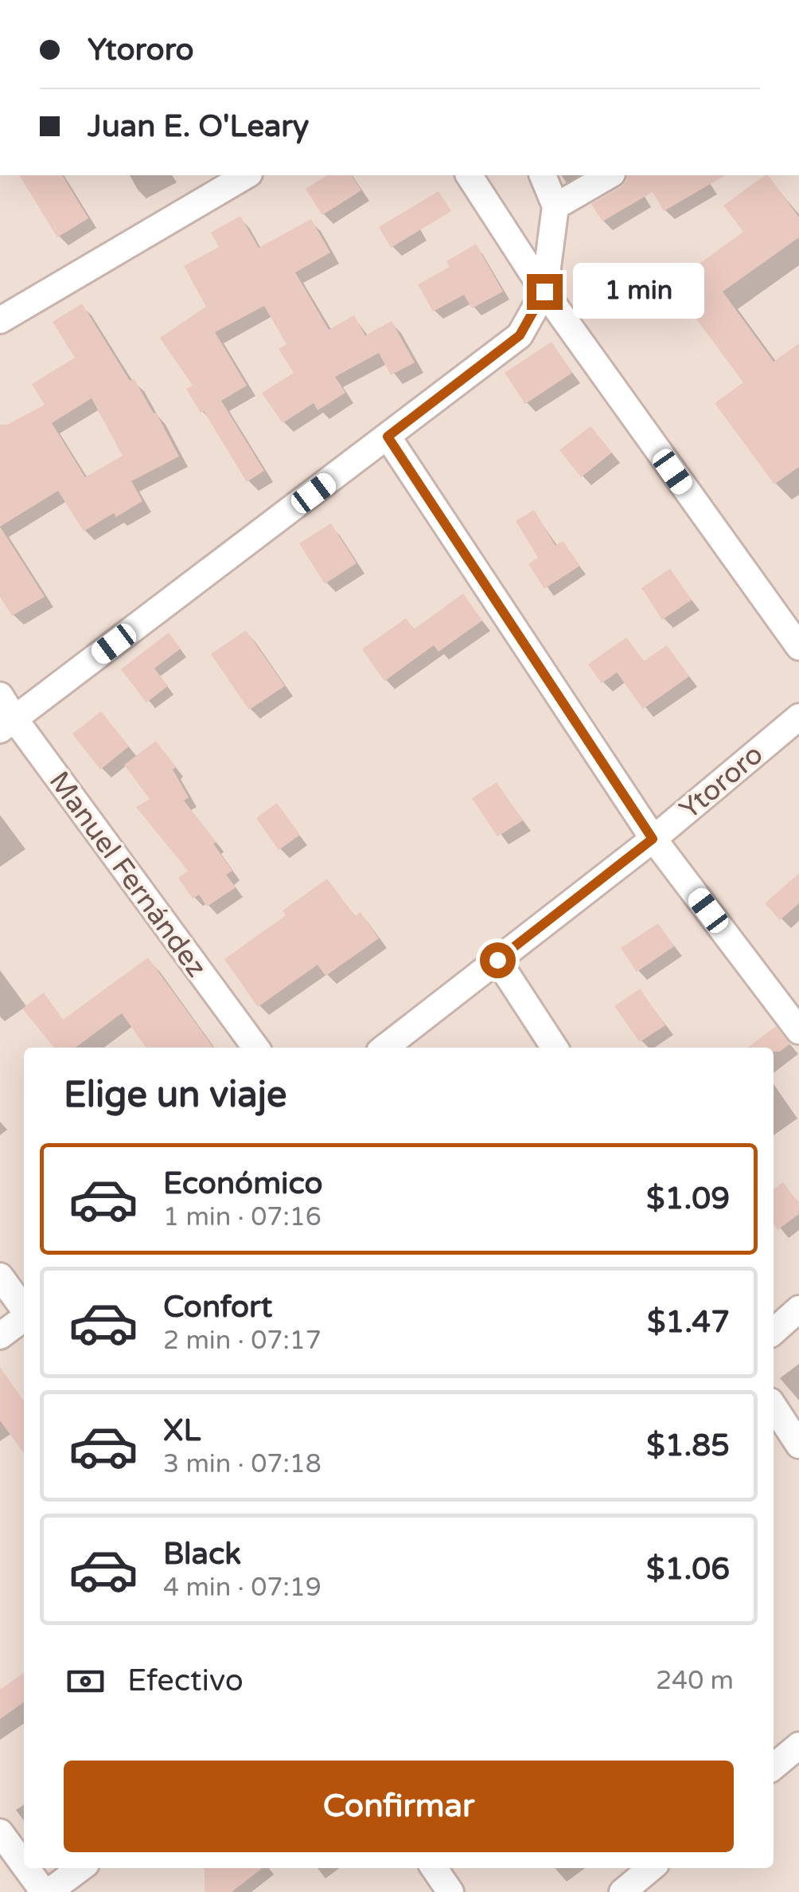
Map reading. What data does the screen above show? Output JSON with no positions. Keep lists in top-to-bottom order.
{
  "streets": {
    "street": ["Ytororo", "Manuel Fernández"]
  },
  "page": {
    "banner": ["Ytororo", "Juan E. O'Leary"],
    "bubble": "1 min",
    "heading": "Elige un viaje",
    "list": [
      {
        "name": "Económico",
        "note": "1 min · 07:16",
        "value": "$1.09"
      },
      {
        "name": "Confort",
        "note": "2 min · 07:17",
        "value": "$1.47"
      },
      {
        "name": "XL",
        "note": "3 min · 07:18",
        "value": "$1.85"
      },
      {
        "name": "Black",
        "note": "4 min · 07:19",
        "value": "$1.06"
      }
    ],
    "pay": ["Efectivo", "240 m"],
    "buttons": "Confirmar"
  }
}
